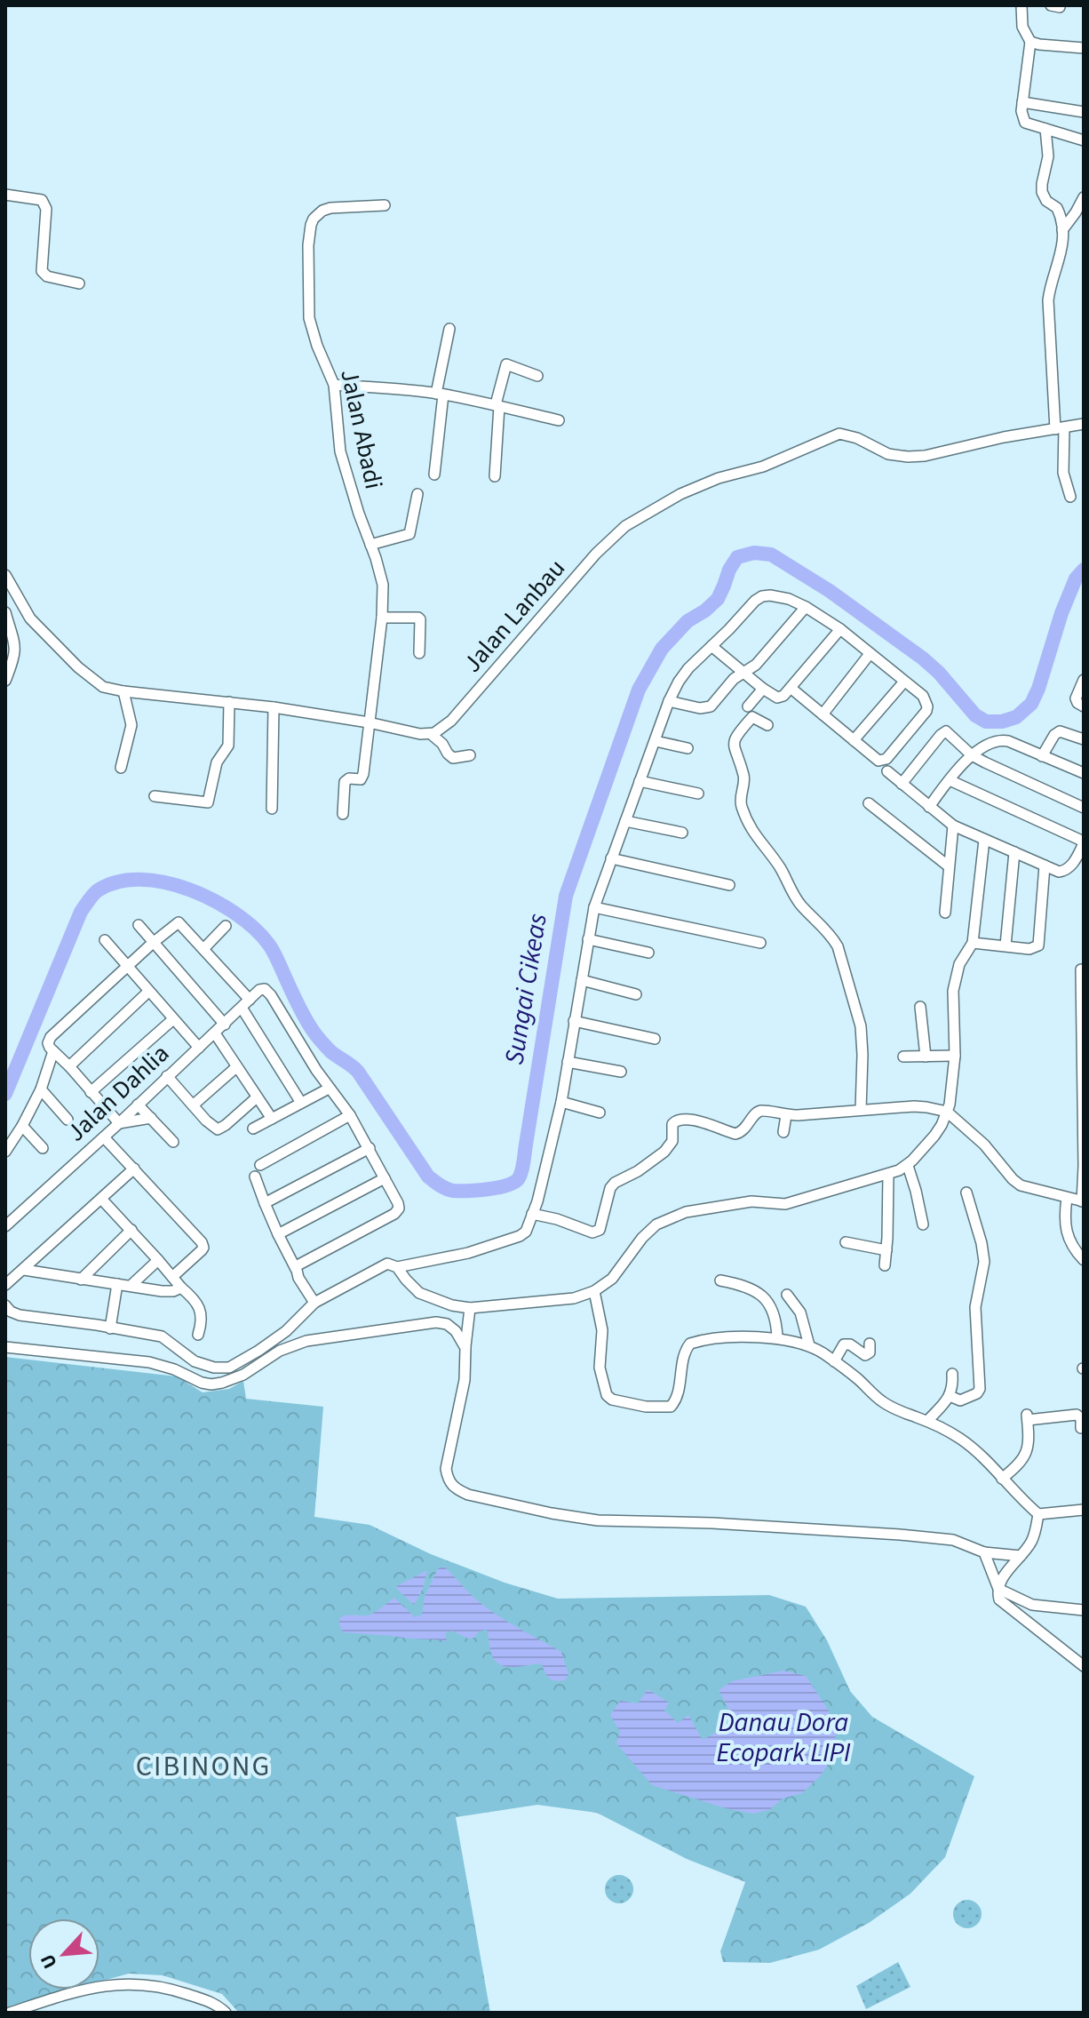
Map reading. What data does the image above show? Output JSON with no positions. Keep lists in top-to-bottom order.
{
  "streets": {
    "street": ["Jalan Abadi", "Jalan Lanbau", "Jalan Dahlia"]
  },
  "districts": ["CIBINONG"],
  "water": ["Sungai Cikeas", "Danau Dora Ecopark LIPI"],
  "north": "bottom left"
}
